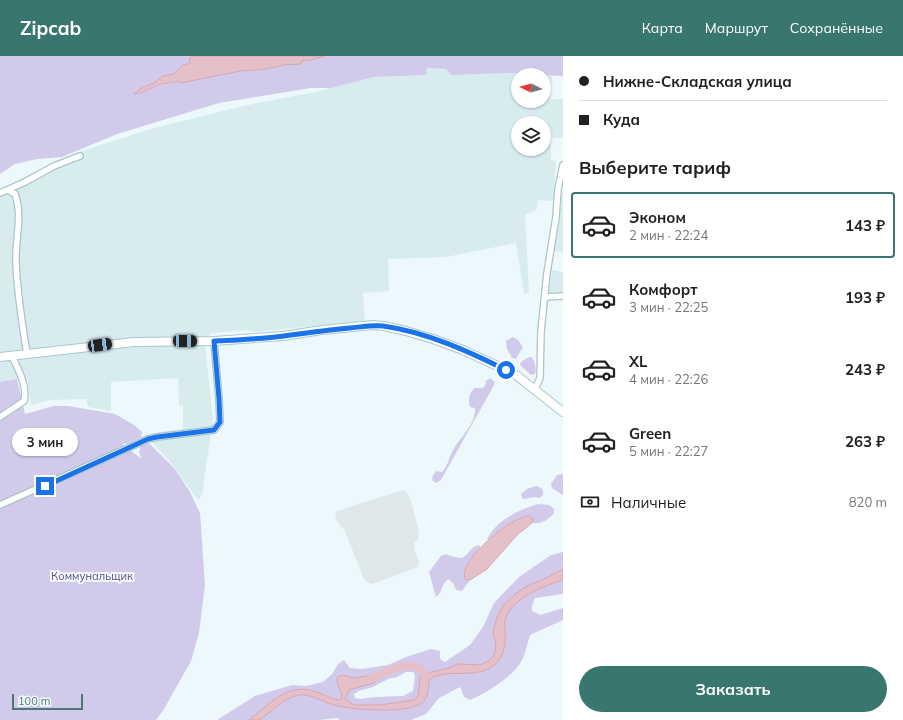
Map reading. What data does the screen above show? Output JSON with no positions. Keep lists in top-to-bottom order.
{
  "parks": ["Коммунальщик"],
  "scale_bar": "100 m",
  "north": "left",
  "page": {
    "header": "Zipcab",
    "nav": ["Карта", "Маршрут", "Сохранённые"],
    "banner": ["Нижне-Складская улица", "Куда"],
    "heading": "Выберите тариф",
    "list": [
      {
        "name": "Эконом",
        "note": "2 мин · 22:24",
        "value": "143 ₽"
      },
      {
        "name": "Комфорт",
        "note": "3 мин · 22:25",
        "value": "193 ₽"
      },
      {
        "name": "XL",
        "note": "4 мин · 22:26",
        "value": "243 ₽"
      },
      {
        "name": "Green",
        "note": "5 мин · 22:27",
        "value": "263 ₽"
      }
    ],
    "bubble": "3 мин",
    "pay": ["Наличные", "820 m"],
    "buttons": "Заказать",
    "scale": "100 m"
  }
}
